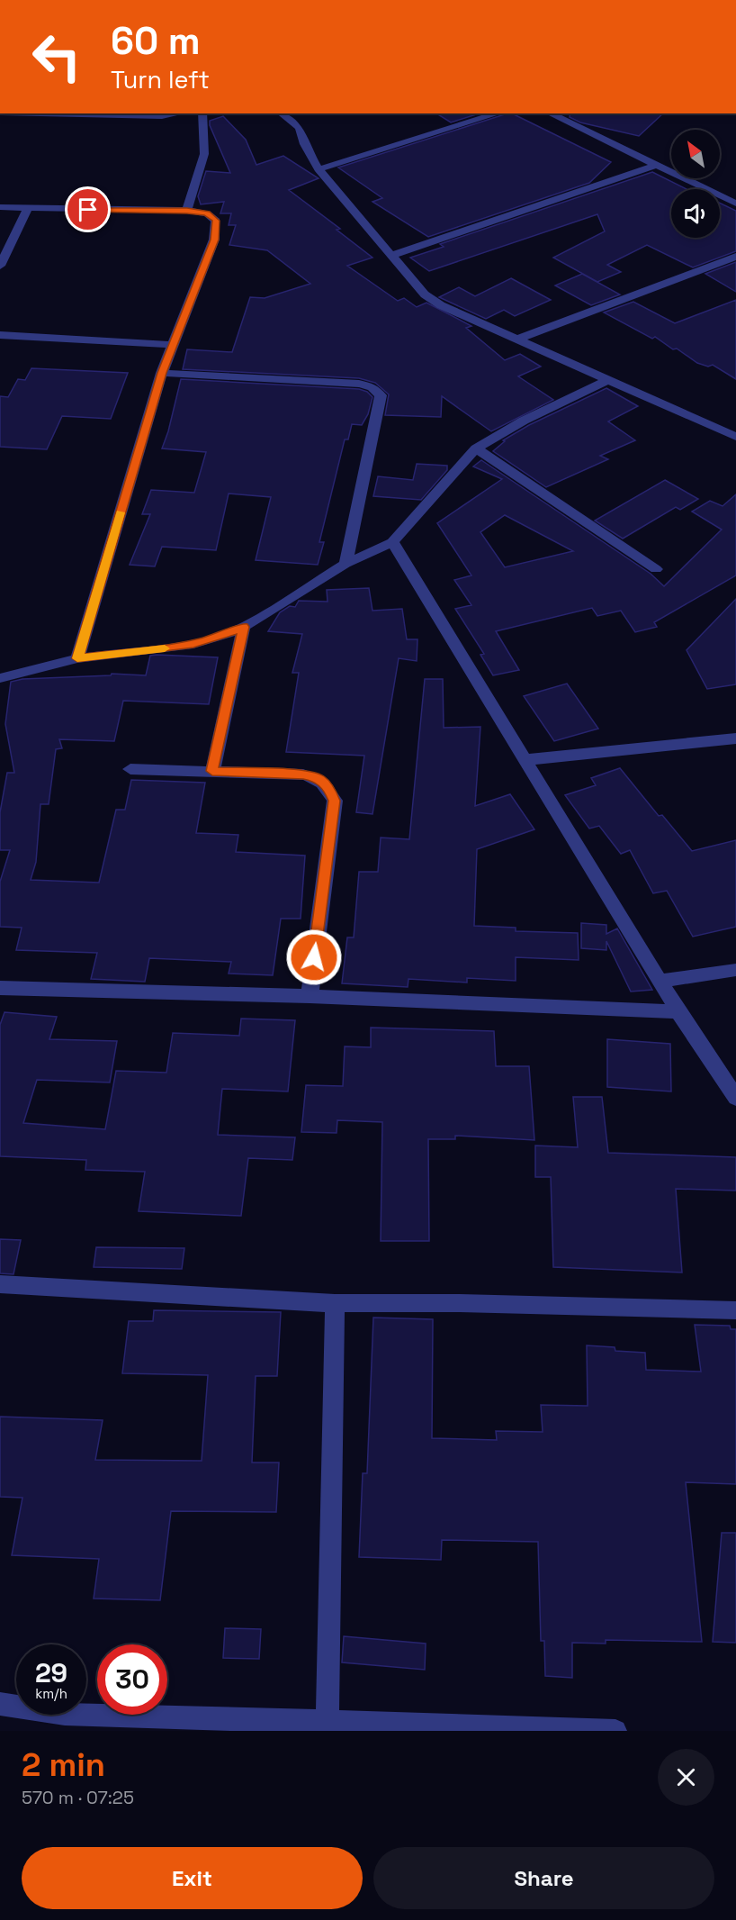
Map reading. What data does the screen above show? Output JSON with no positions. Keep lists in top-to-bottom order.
{
  "north": "top left",
  "page": {
    "turn": ["60 m", "Turn left"],
    "speed": "29 km/h",
    "limit": "30",
    "heading": ["2 min", "570 m · 07:25"],
    "buttons": ["Exit", "Share"]
  }
}
